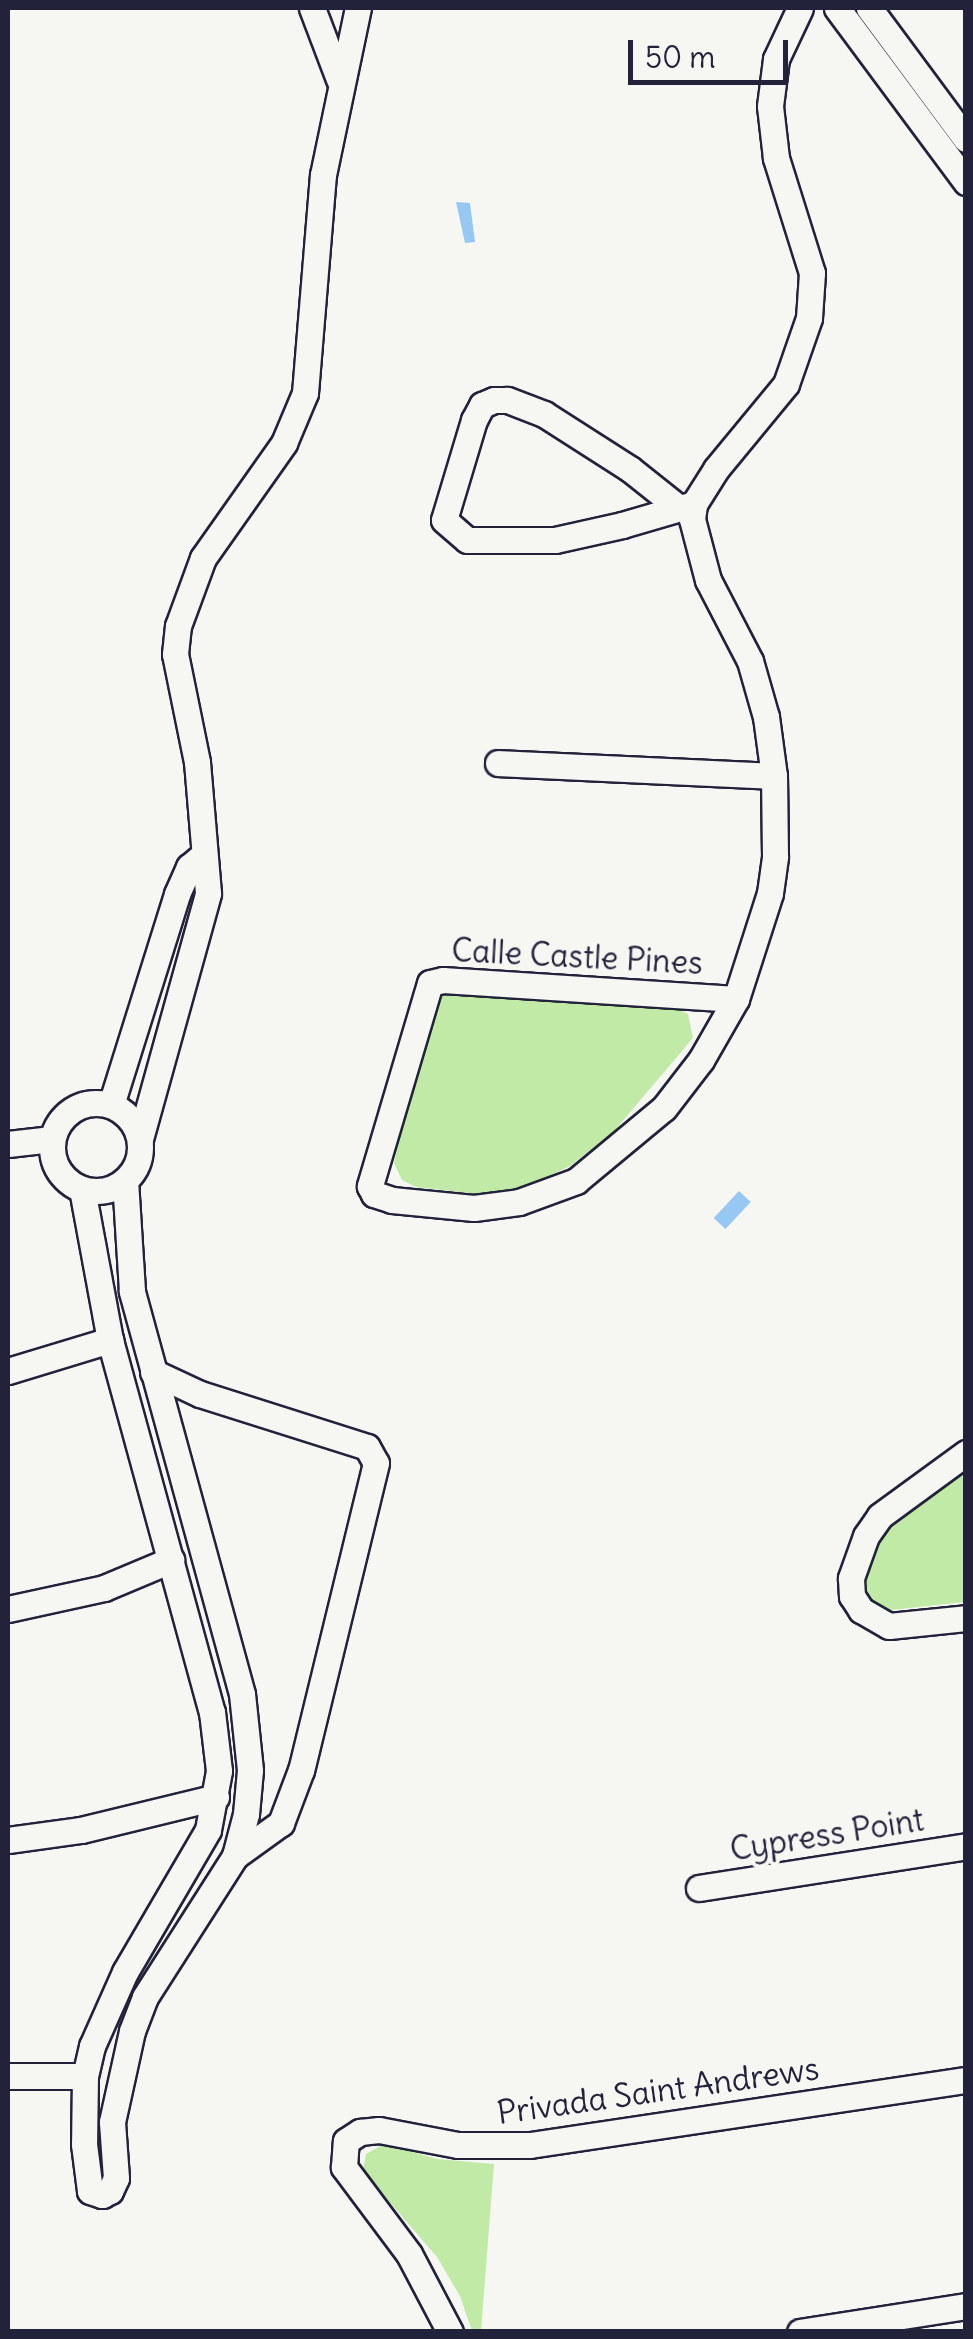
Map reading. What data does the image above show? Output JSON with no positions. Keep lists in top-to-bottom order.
{
  "streets": {
    "street": ["Calle Castle Pines", "Cypress Point", "Privada Saint Andrews"]
  },
  "scale_bar": "50 m"
}
